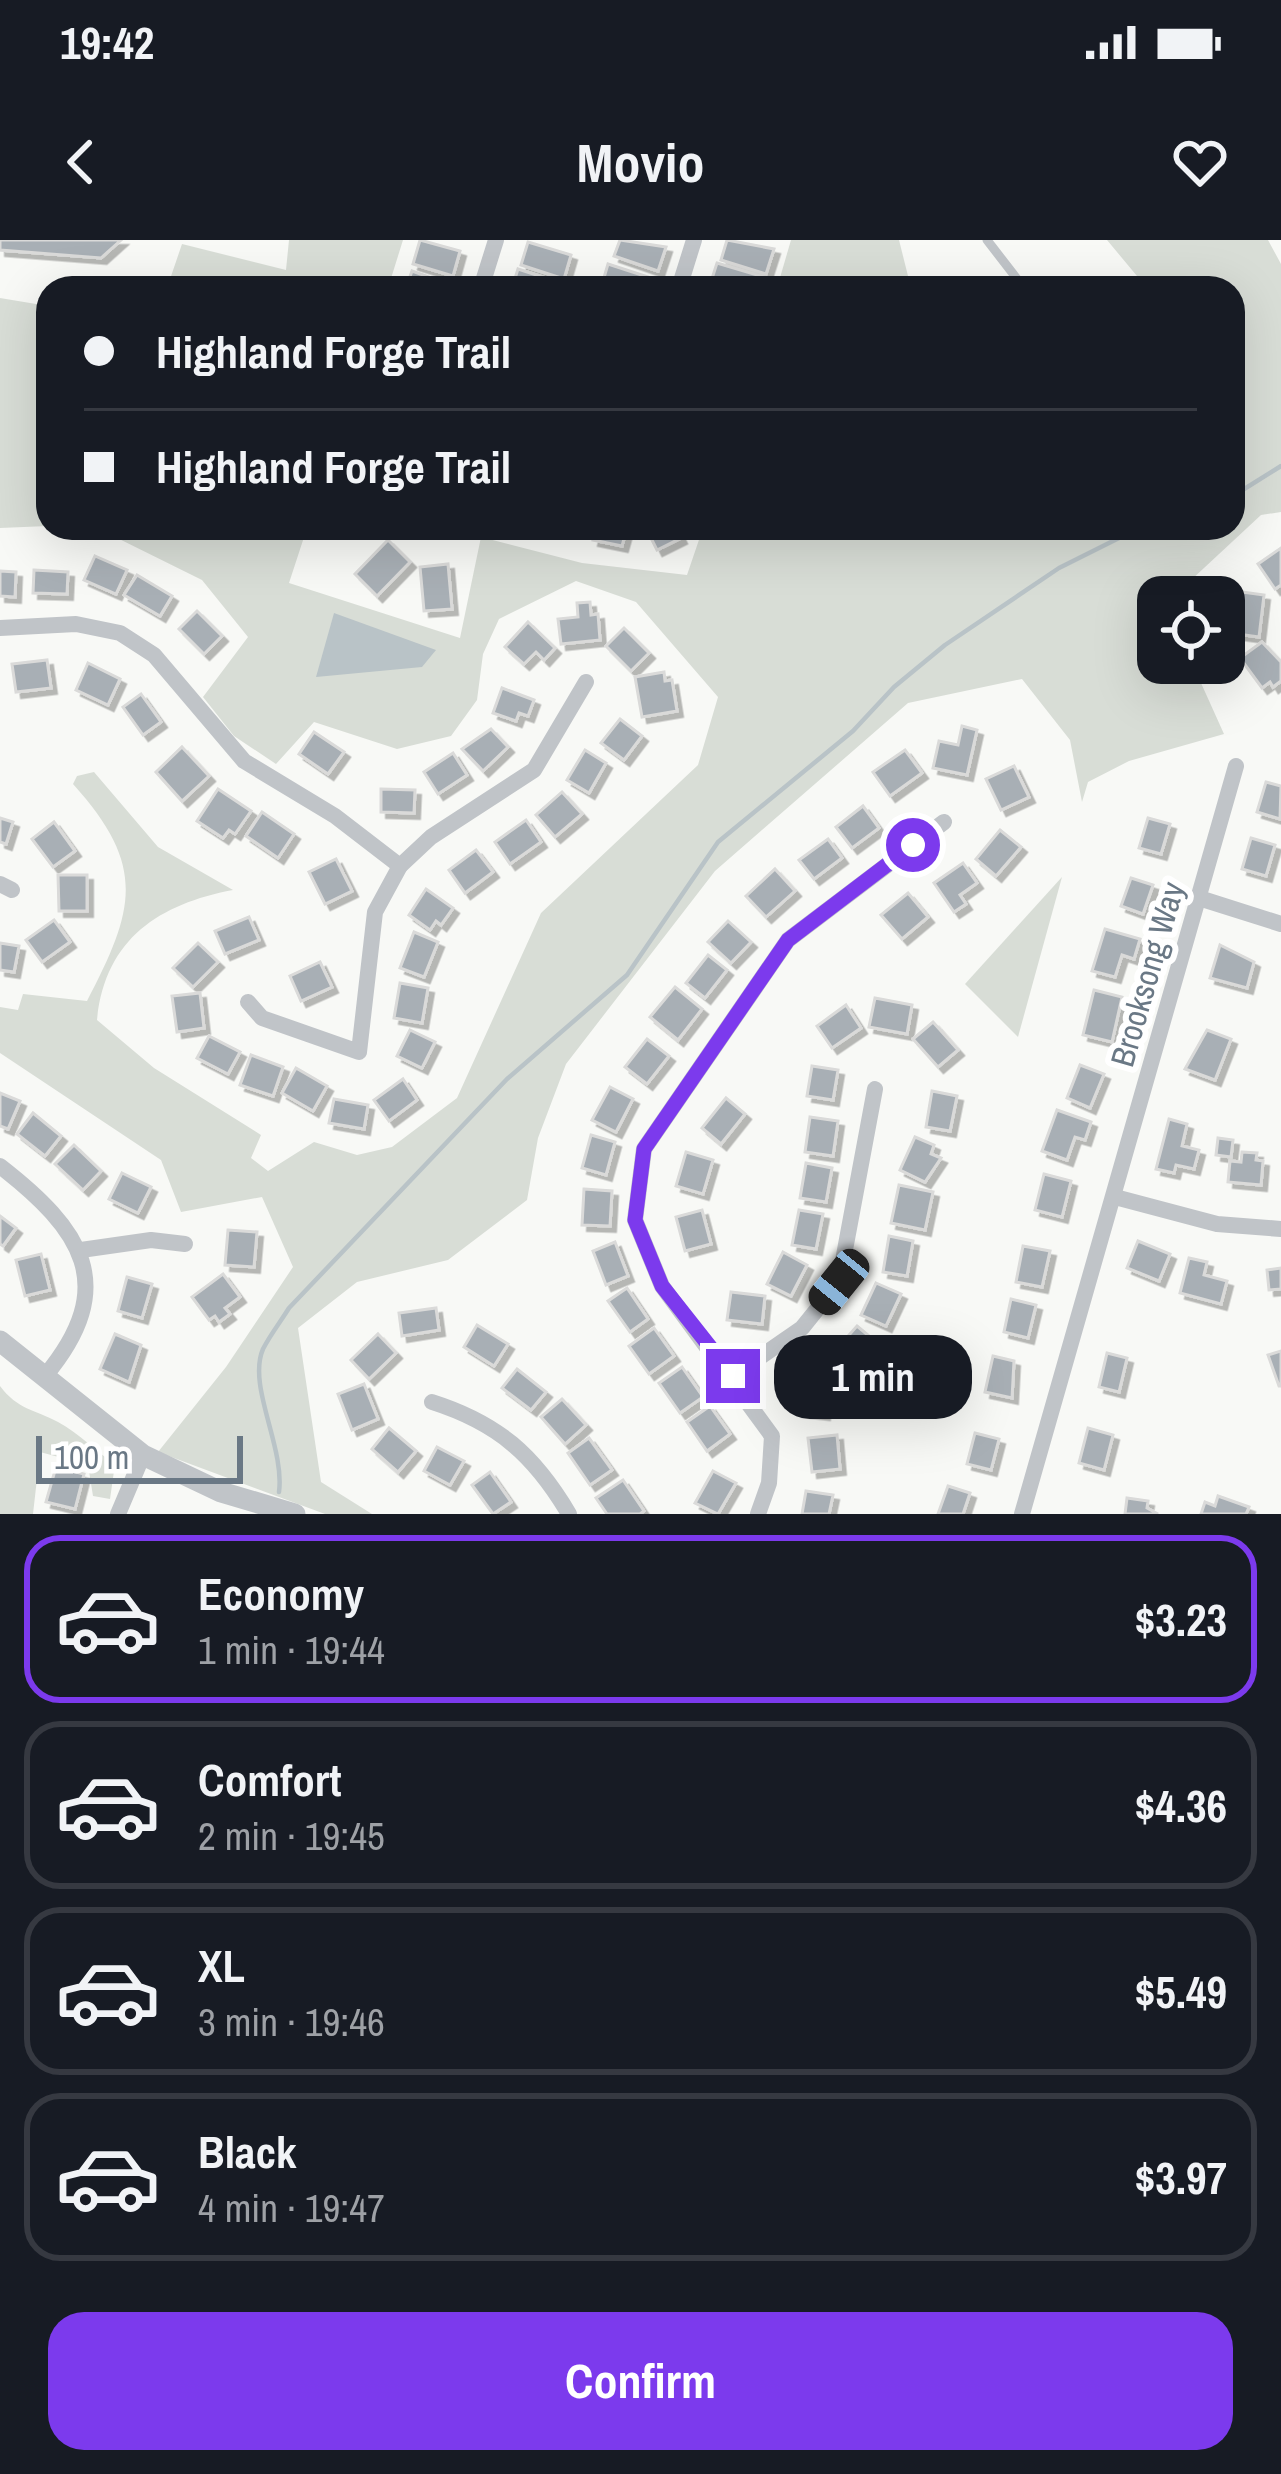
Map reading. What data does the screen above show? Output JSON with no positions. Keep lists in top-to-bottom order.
{
  "streets": {
    "street": ["Brooksong Way"]
  },
  "scale_bar": "100 m",
  "page": {
    "status": "19:42",
    "header": "Movio",
    "banner": ["Highland Forge Trail", "Highland Forge Trail"],
    "bubble": "1 min",
    "scale": "100 m",
    "list": [
      {
        "name": "Economy",
        "note": "1 min · 19:44",
        "value": "$3.23"
      },
      {
        "name": "Comfort",
        "note": "2 min · 19:45",
        "value": "$4.36"
      },
      {
        "name": "XL",
        "note": "3 min · 19:46",
        "value": "$5.49"
      },
      {
        "name": "Black",
        "note": "4 min · 19:47",
        "value": "$3.97"
      }
    ],
    "buttons": "Confirm"
  }
}
